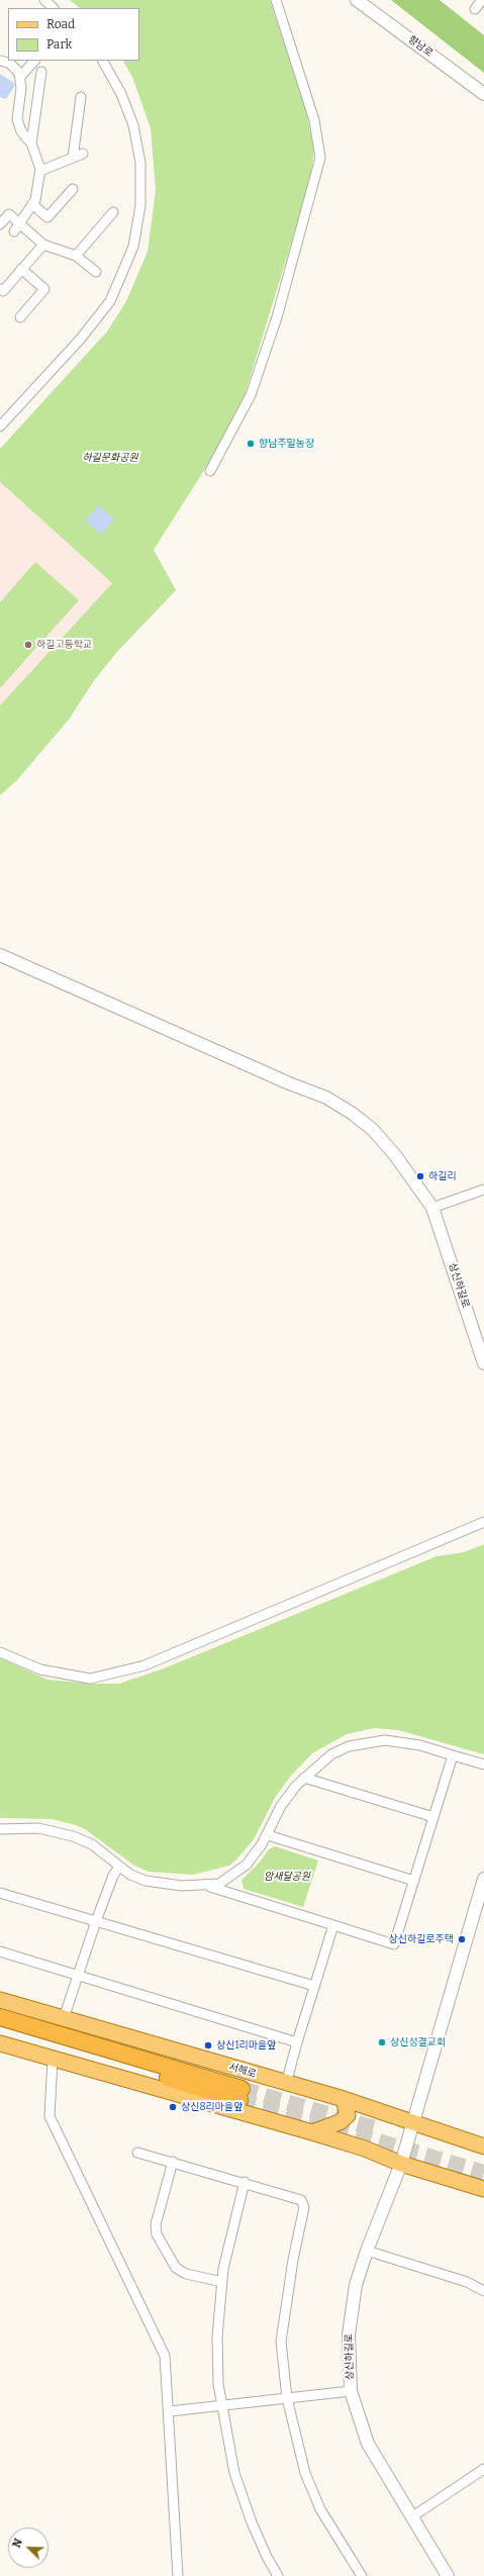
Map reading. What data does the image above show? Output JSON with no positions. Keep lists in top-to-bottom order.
{
  "streets": {
    "highway": ["서해로"],
    "street": ["향남로", "상신하길로"]
  },
  "crossings": [
    ["상신하길로", "서해로"]
  ],
  "parks": ["하길문화공원", "암새달공원"],
  "places": [
    "향남주말농장",
    "하길고등학교",
    "하길리",
    "상신하길로주택",
    "상신성결교회",
    "상신1리마을앞",
    "상신8리마을앞"
  ],
  "legend": ["Road", "Park"],
  "north": "top left"
}
